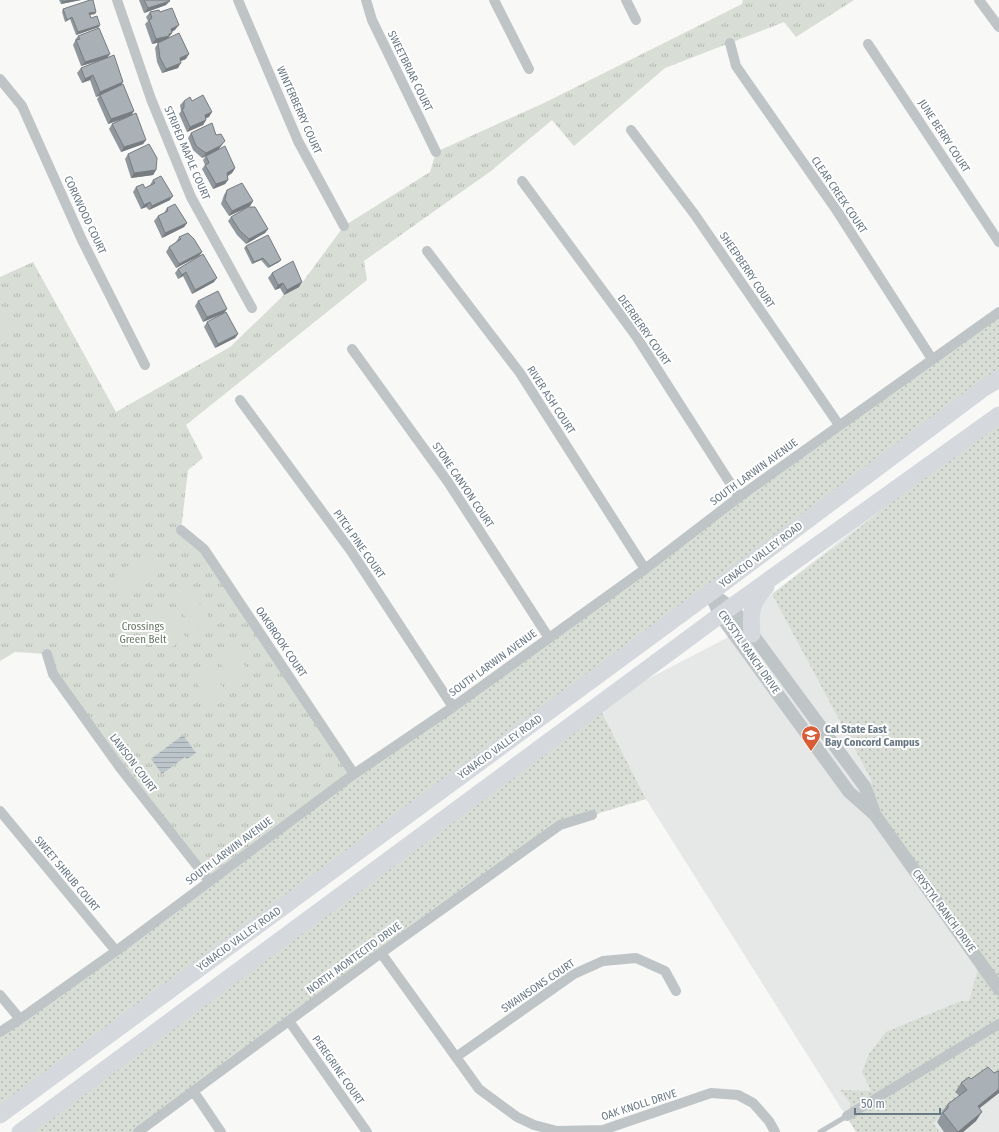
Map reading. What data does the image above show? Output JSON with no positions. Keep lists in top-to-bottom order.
{
  "streets": {
    "highway": ["YGNACIO VALLEY ROAD"],
    "street": [
      "SWEETBRIAR COURT",
      "WINTERBERRY COURT",
      "JUNE BERRY COURT",
      "STRIPED MAPLE COURT",
      "CLEAR CREEK COURT",
      "CORKWOOD COURT",
      "SHEEPBERRY COURT",
      "DEERBERRY COURT",
      "RIVER ASH COURT",
      "SOUTH LARWIN AVENUE",
      "STONE CANYON COURT",
      "PITCH PINE COURT",
      "OAKBROOK COURT",
      "CRYSTYL RANCH DRIVE",
      "LAWSON COURT",
      "SWEET SHRUB COURT",
      "NORTH MONTECITO DRIVE",
      "SWAINSONS COURT",
      "PEREGRINE COURT",
      "OAK KNOLL DRIVE"
    ]
  },
  "crossings": [
    ["CLEAR CREEK COURT", "SOUTH LARWIN AVENUE"],
    ["SHEEPBERRY COURT", "SOUTH LARWIN AVENUE"],
    ["DEERBERRY COURT", "SOUTH LARWIN AVENUE"],
    ["RIVER ASH COURT", "SOUTH LARWIN AVENUE"],
    ["SOUTH LARWIN AVENUE", "STONE CANYON COURT"],
    ["SOUTH LARWIN AVENUE", "PITCH PINE COURT"],
    ["SOUTH LARWIN AVENUE", "OAKBROOK COURT"],
    ["SOUTH LARWIN AVENUE", "LAWSON COURT"],
    ["SOUTH LARWIN AVENUE", "SWEET SHRUB COURT"],
    ["YGNACIO VALLEY ROAD", "CRYSTYL RANCH DRIVE"],
    ["NORTH MONTECITO DRIVE", "PEREGRINE COURT"],
    ["NORTH MONTECITO DRIVE", "OAK KNOLL DRIVE"],
    ["SWAINSONS COURT", "OAK KNOLL DRIVE"]
  ],
  "parks": ["Crossings Green Belt"],
  "places": {
    "school or university": ["Cal State East Bay Concord Campus"]
  },
  "scale_bar": "50 m"
}
